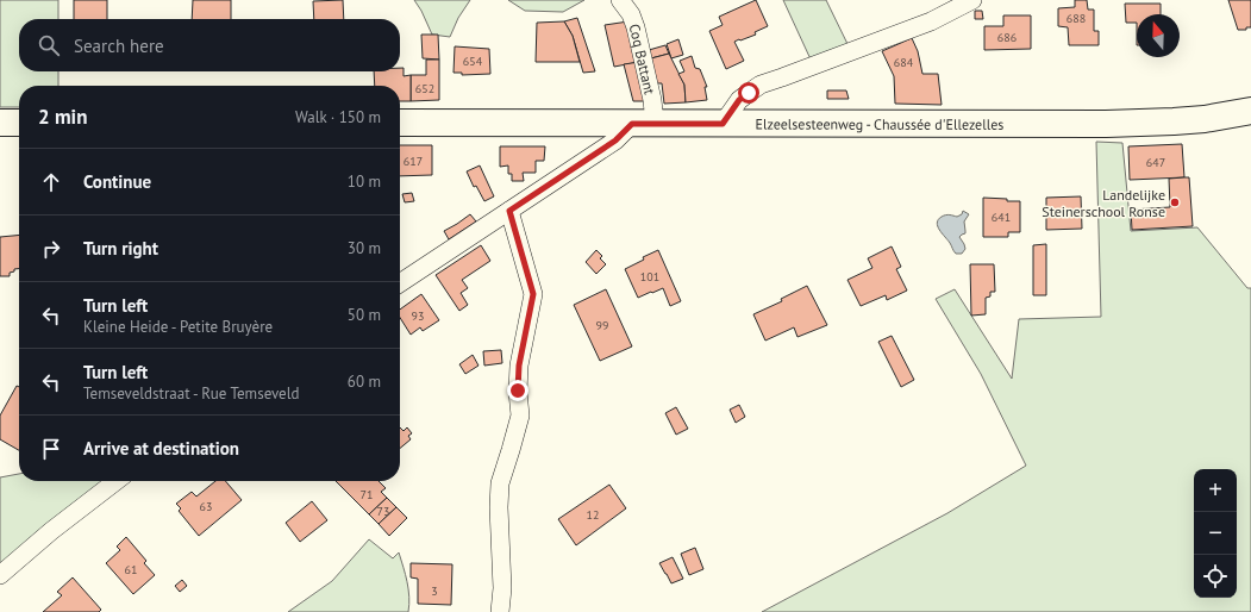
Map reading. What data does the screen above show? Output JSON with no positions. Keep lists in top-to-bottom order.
{
  "streets": {
    "main road": ["Elzeelsesteenweg - Chaussée d'Ellezelles"],
    "street": ["Coq Battant"]
  },
  "crossings": [
    ["Coq Battant", "Elzeelsesteenweg - Chaussée d'Ellezelles"]
  ],
  "places": ["Landelijke Steinerschool Ronse"],
  "house_numbers": [
    "688",
    "686",
    "654",
    "684",
    "652",
    "617",
    "647",
    "641",
    "101",
    "93",
    "99",
    "71",
    "63",
    "73",
    "12",
    "61",
    "3"
  ],
  "north": "top",
  "page": {
    "search": "Search here",
    "heading": ["2 min", "Walk · 150 m"],
    "list": [
      ["Continue", "10 m"],
      ["Turn right", "30 m"],
      ["Turn left", "Kleine Heide - Petite Bruyère", "50 m"],
      ["Turn left", "Temseveldstraat - Rue Temseveld", "60 m"],
      "Arrive at destination"
    ],
    "map_buttons": ["+", "−"]
  }
}
